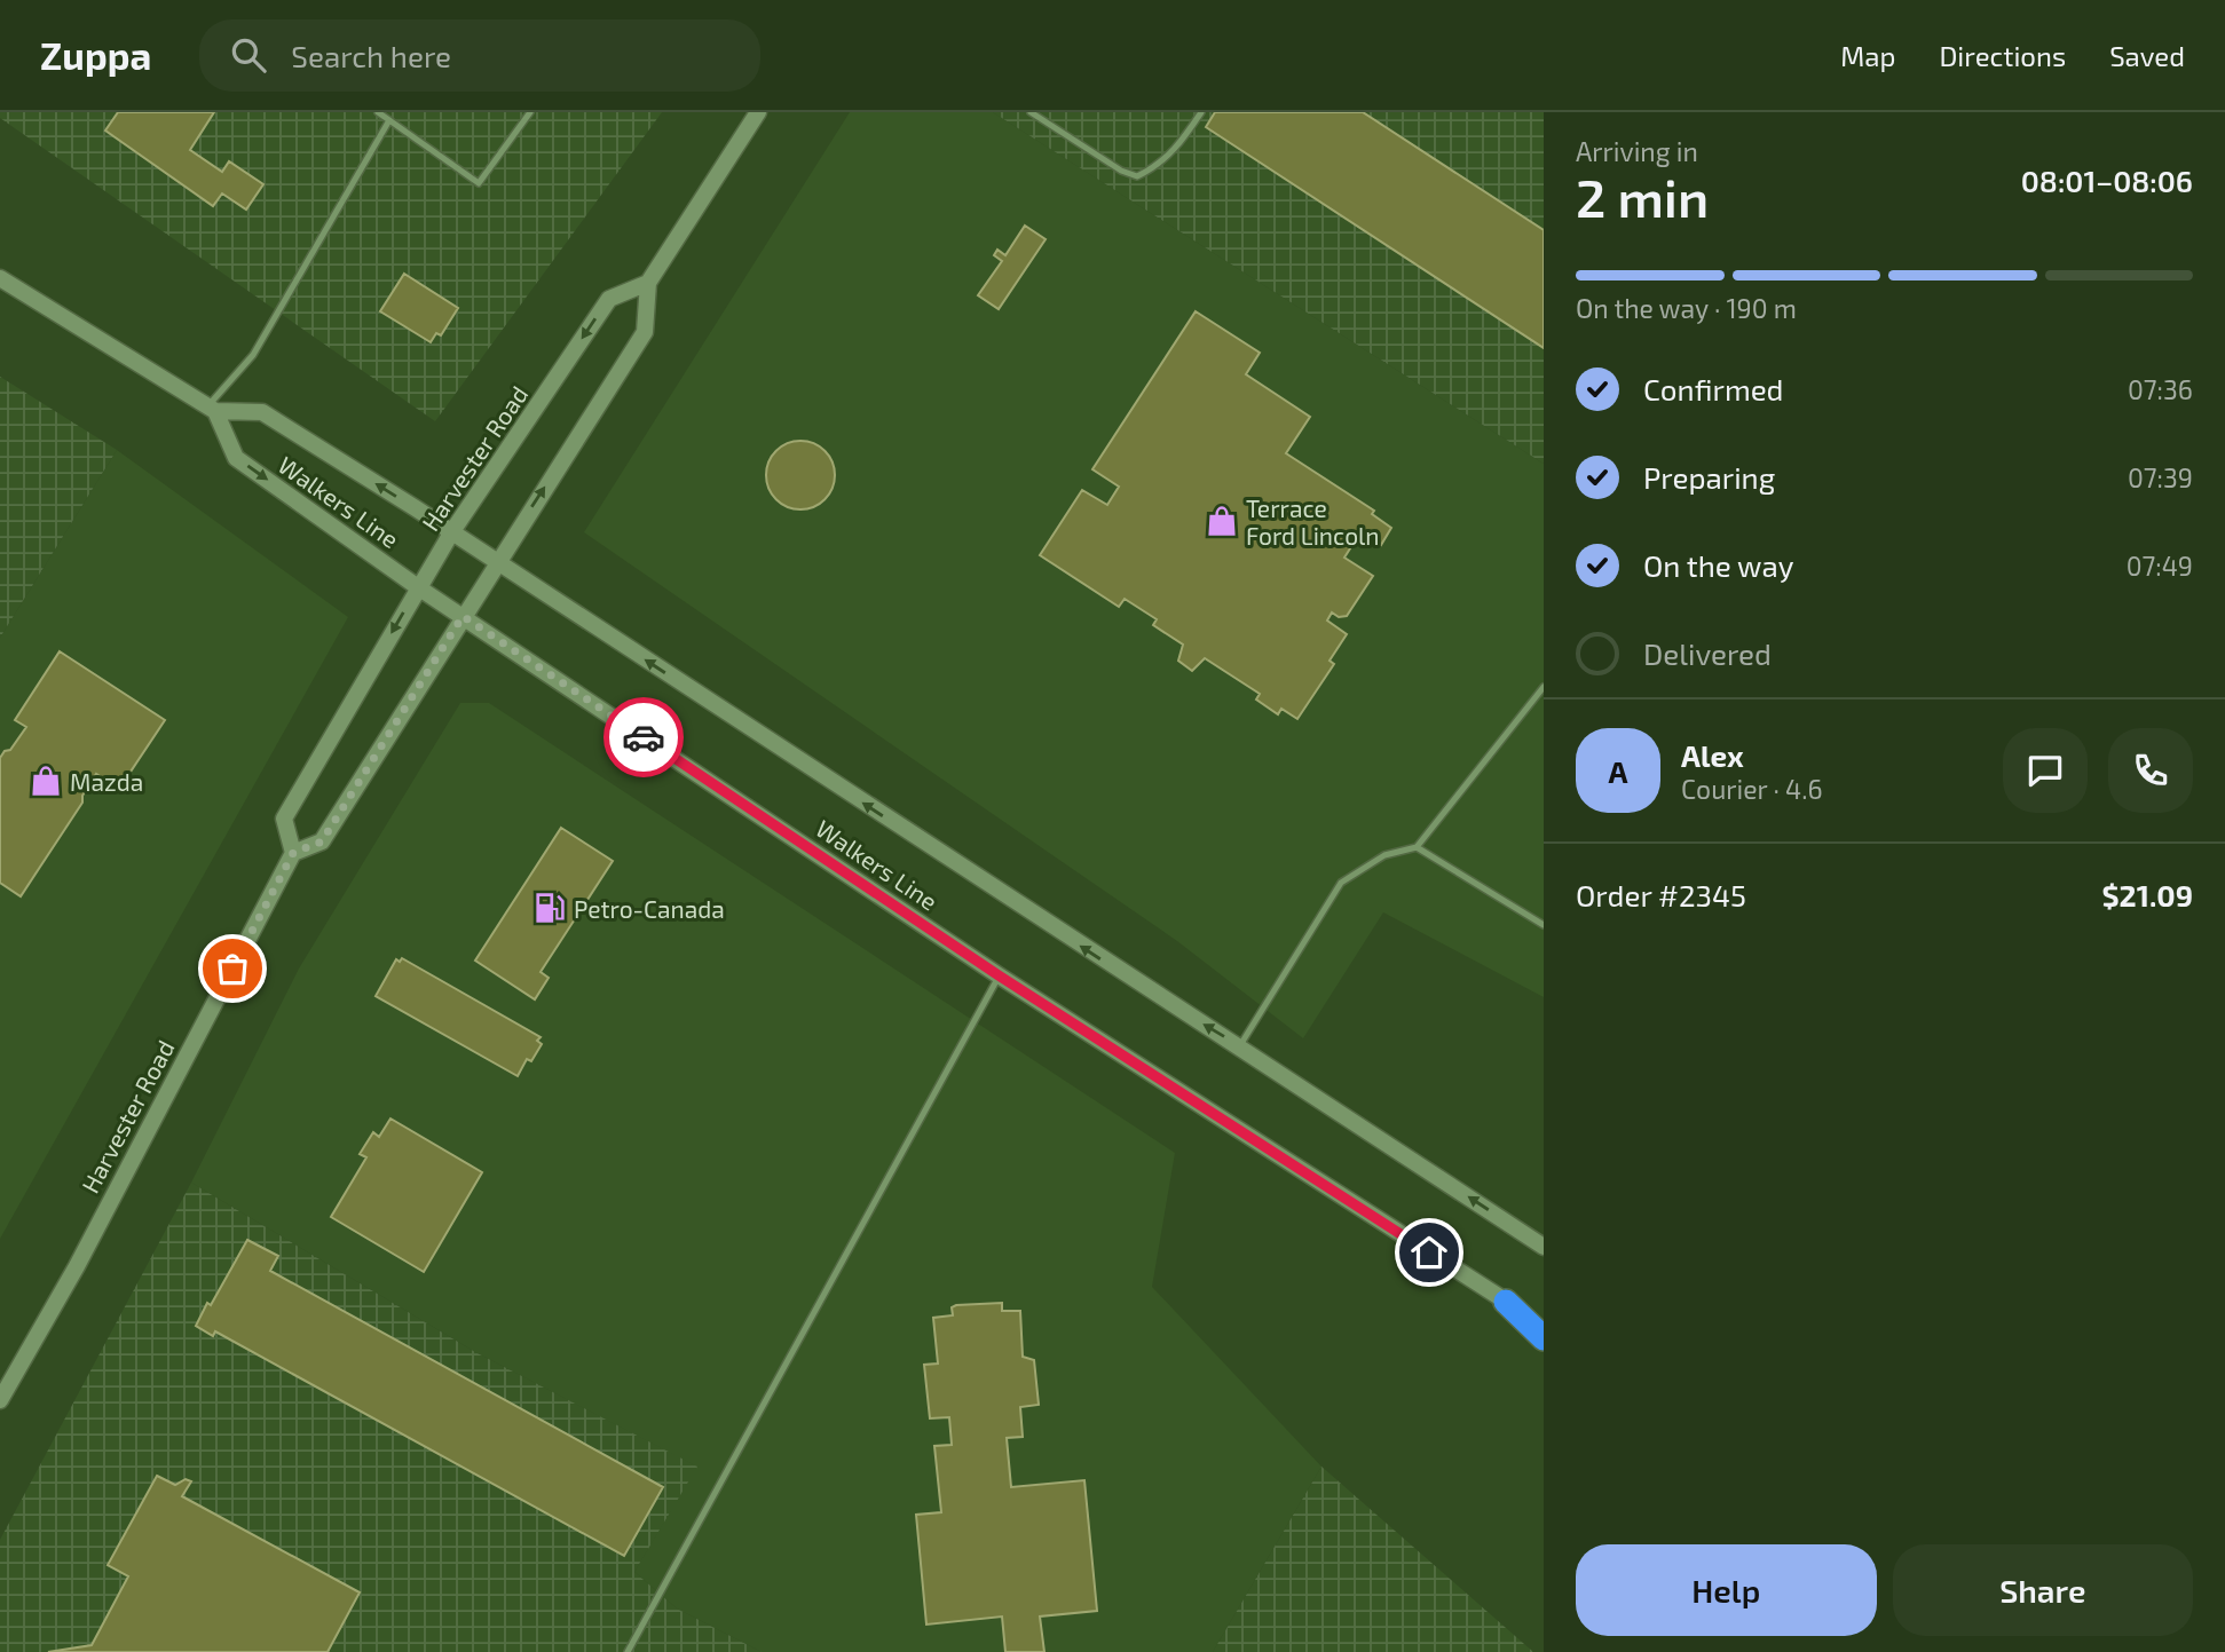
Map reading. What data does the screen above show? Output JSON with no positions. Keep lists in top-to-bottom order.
{
  "streets": {
    "main road": ["Harvester Road", "Walkers Line"]
  },
  "crossings": [
    ["Harvester Road", "Walkers Line"]
  ],
  "places": {
    "shop": ["Terrace Ford Lincoln", "Mazda"],
    "fuel station": ["Petro-Canada"]
  },
  "page": {
    "header": "Zuppa",
    "search": "Search here",
    "nav": ["Map", "Directions", "Saved"],
    "heading": ["2 min", "Arriving in", "08:01–08:06"],
    "panel": [
      "Alex",
      "Courier · 4.6",
      "Order #2345",
      "$21.09"
    ],
    "bar": "On the way · 190 m",
    "list": [
      ["Confirmed", "07:36"],
      ["Preparing", "07:39"],
      ["On the way", "07:49"],
      "Delivered"
    ],
    "round": "A",
    "buttons": ["Help", "Share"]
  }
}
